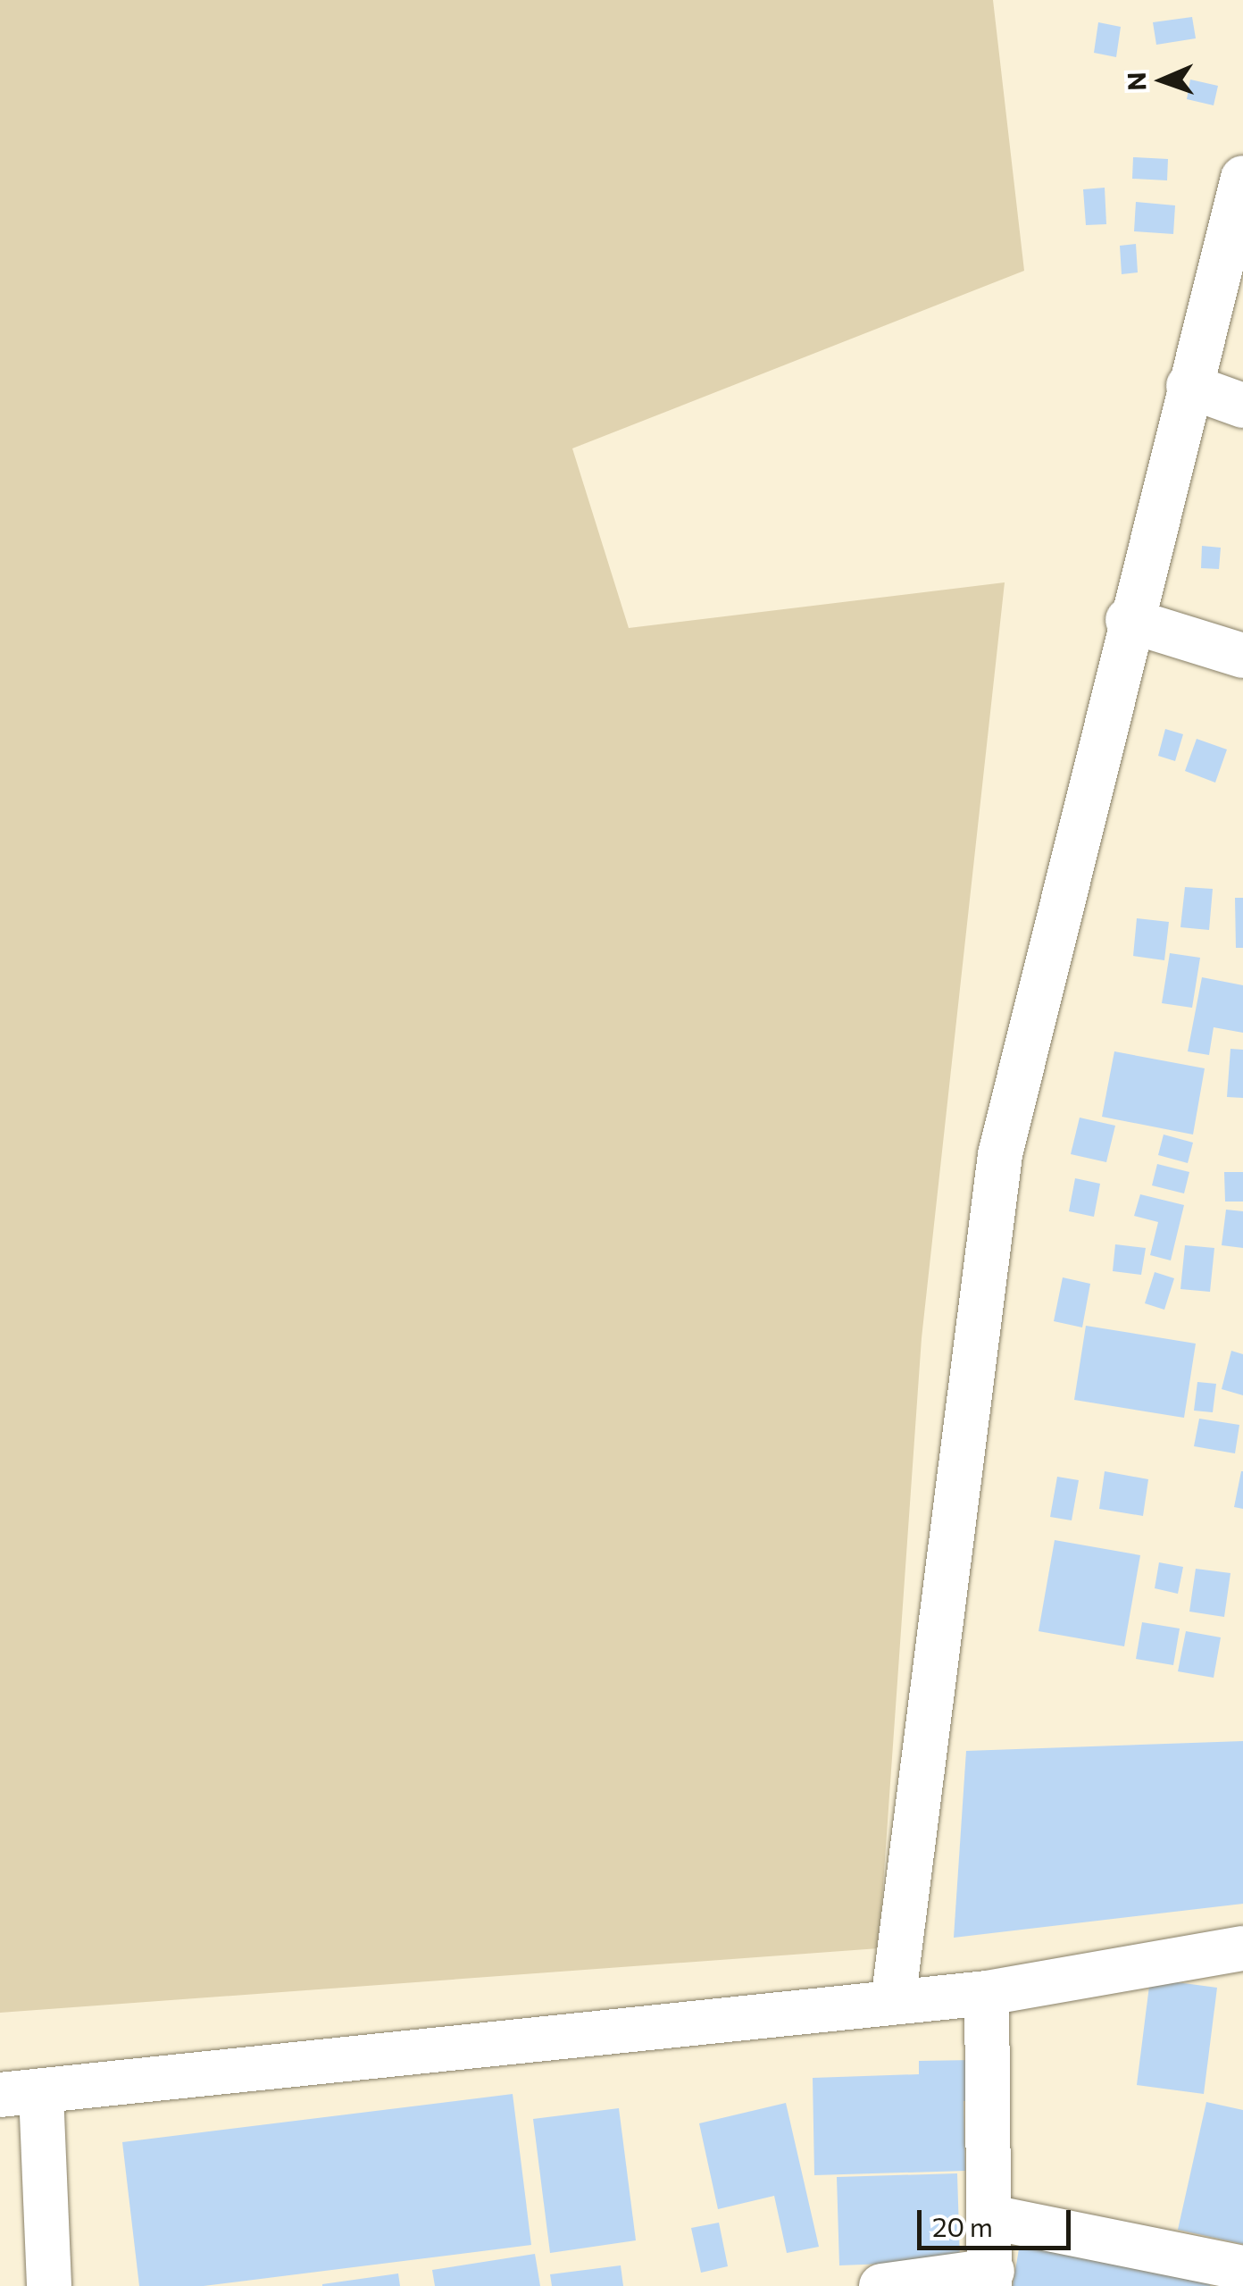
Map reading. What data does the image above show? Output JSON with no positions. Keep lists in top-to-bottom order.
{
  "scale_bar": "20 m",
  "north": "left"
}
